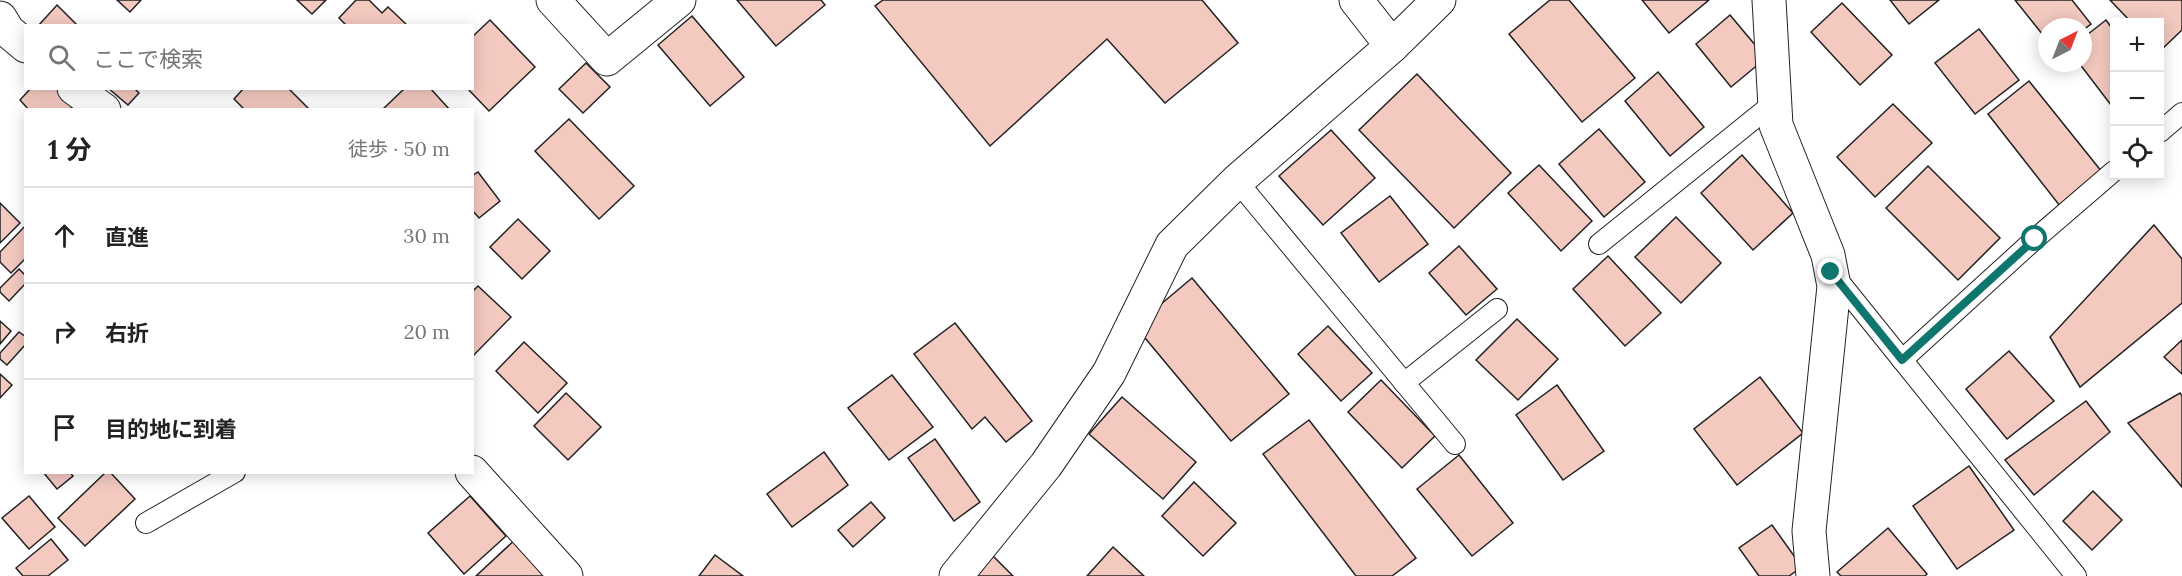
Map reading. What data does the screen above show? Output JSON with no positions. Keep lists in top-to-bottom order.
{
  "north": "top right",
  "page": {
    "map_buttons": ["+", "−"],
    "search": "ここで検索",
    "heading": ["1 分", "徒歩 · 50 m"],
    "list": [
      ["直進", "30 m"],
      ["右折", "20 m"],
      "目的地に到着"
    ]
  }
}
